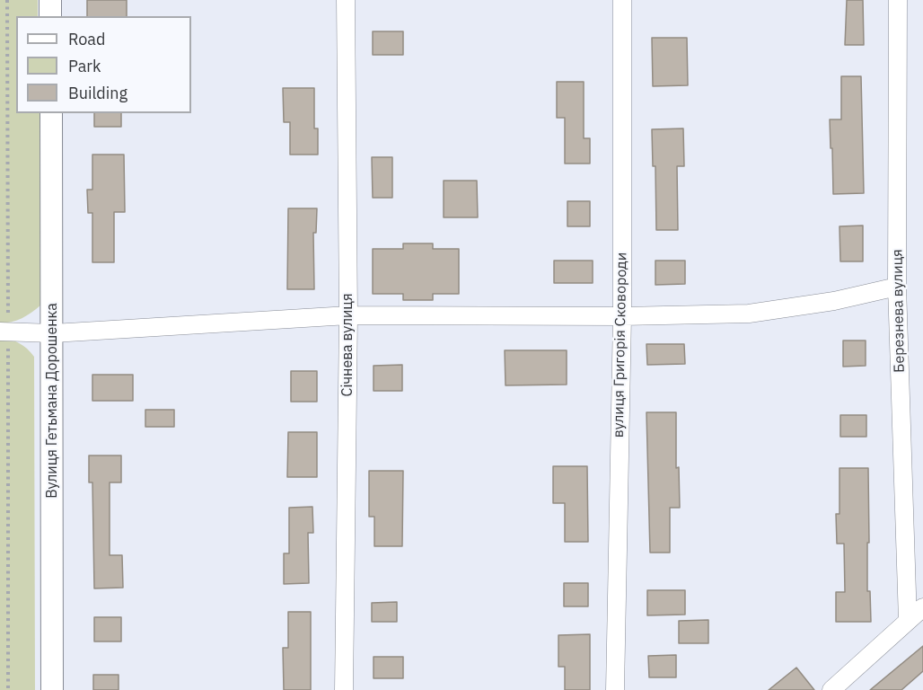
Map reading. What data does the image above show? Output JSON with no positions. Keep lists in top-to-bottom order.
{
  "streets": {
    "street": [
      "Березнева вулиця",
      "Січнева вулиця",
      "вулиця Григорія Сковороди",
      "Вулиця Гетьмана Дорошенка"
    ]
  },
  "legend": ["Road", "Park", "Building"]
}
